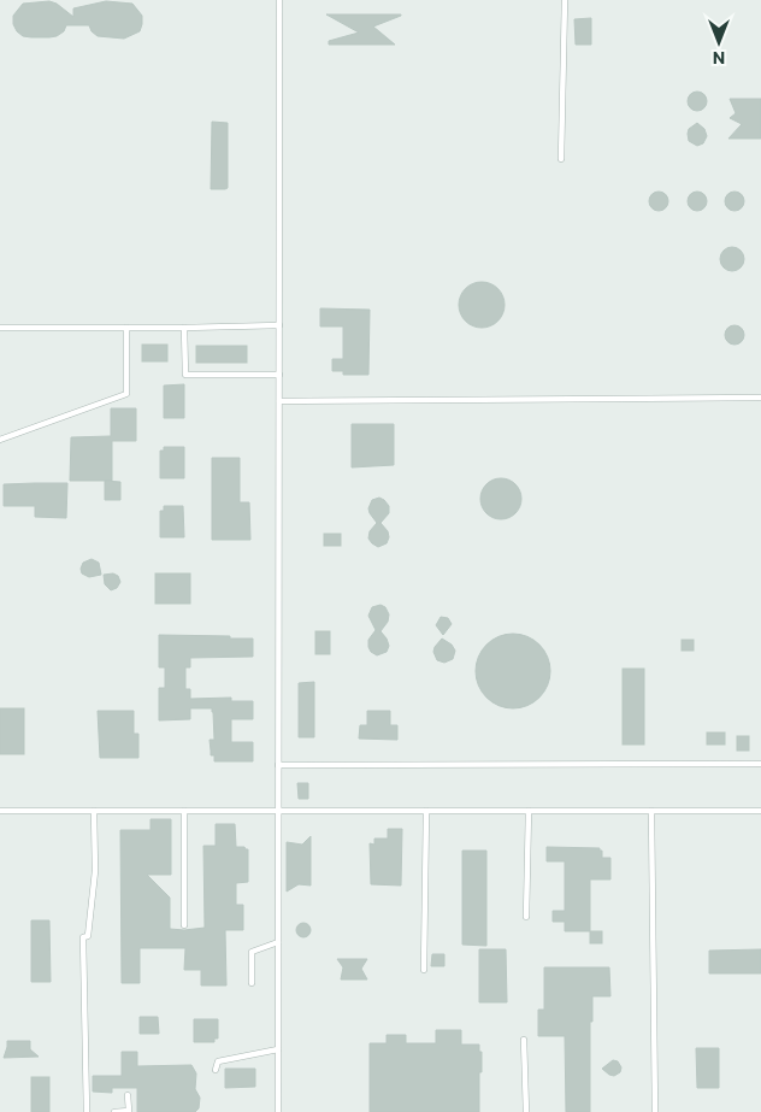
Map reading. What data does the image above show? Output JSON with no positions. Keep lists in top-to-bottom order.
{
  "north": "bottom"
}
